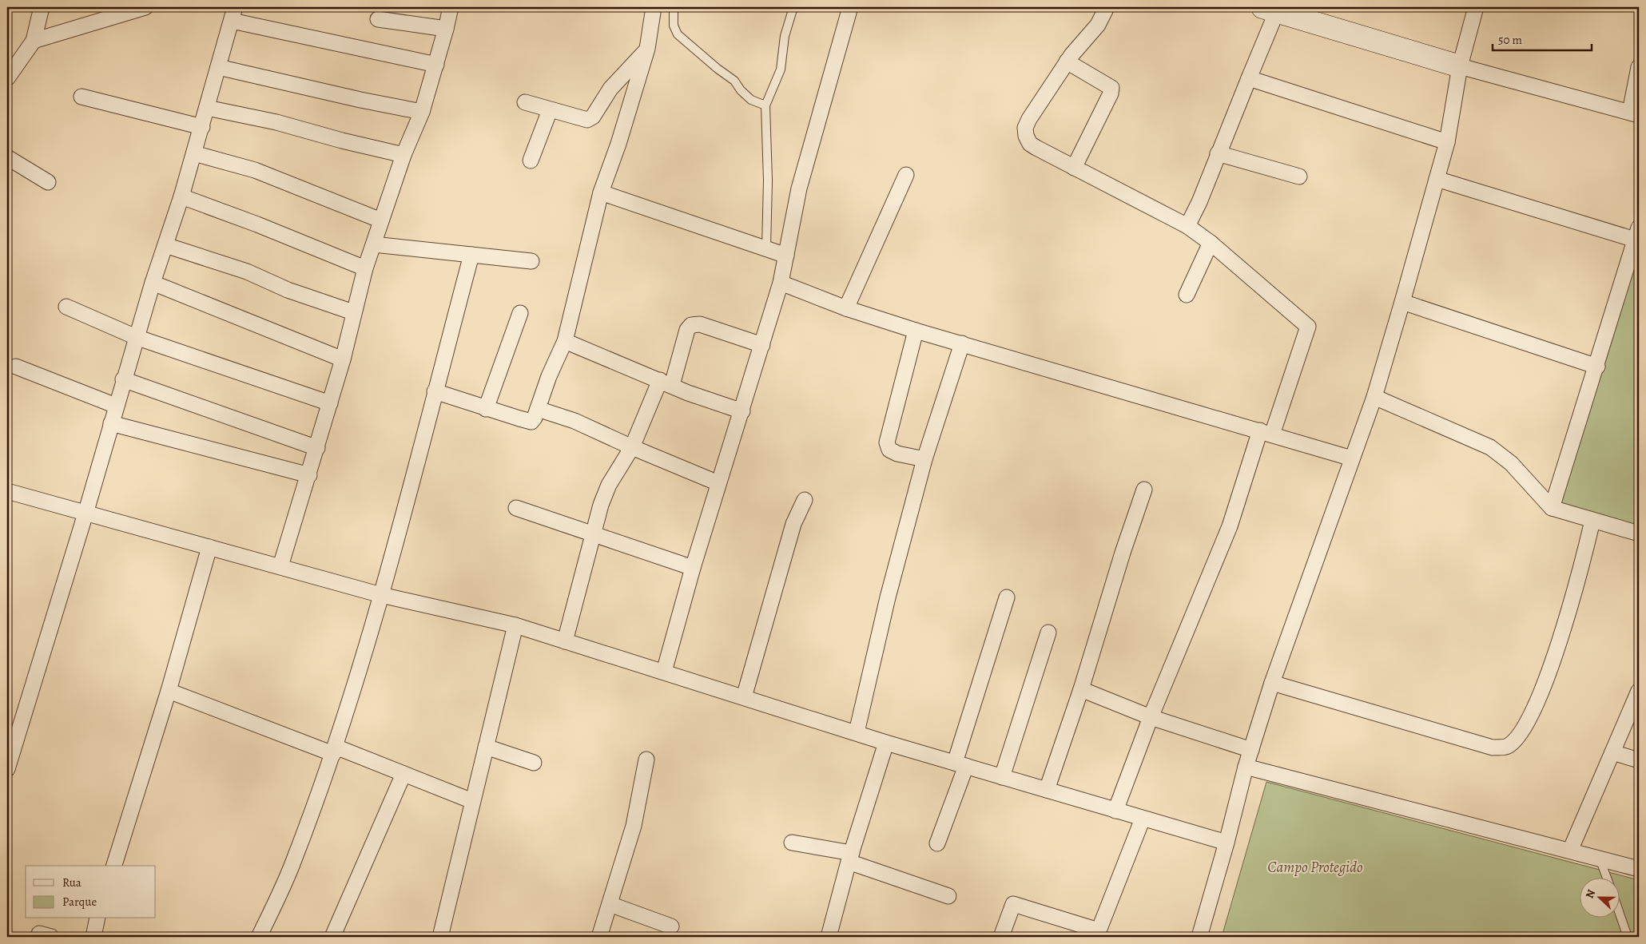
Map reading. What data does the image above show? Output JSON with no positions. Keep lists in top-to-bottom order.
{
  "parks": ["Campo Protegido"],
  "legend": ["Rua", "Parque"],
  "scale_bar": "50 m",
  "north": "left"
}
